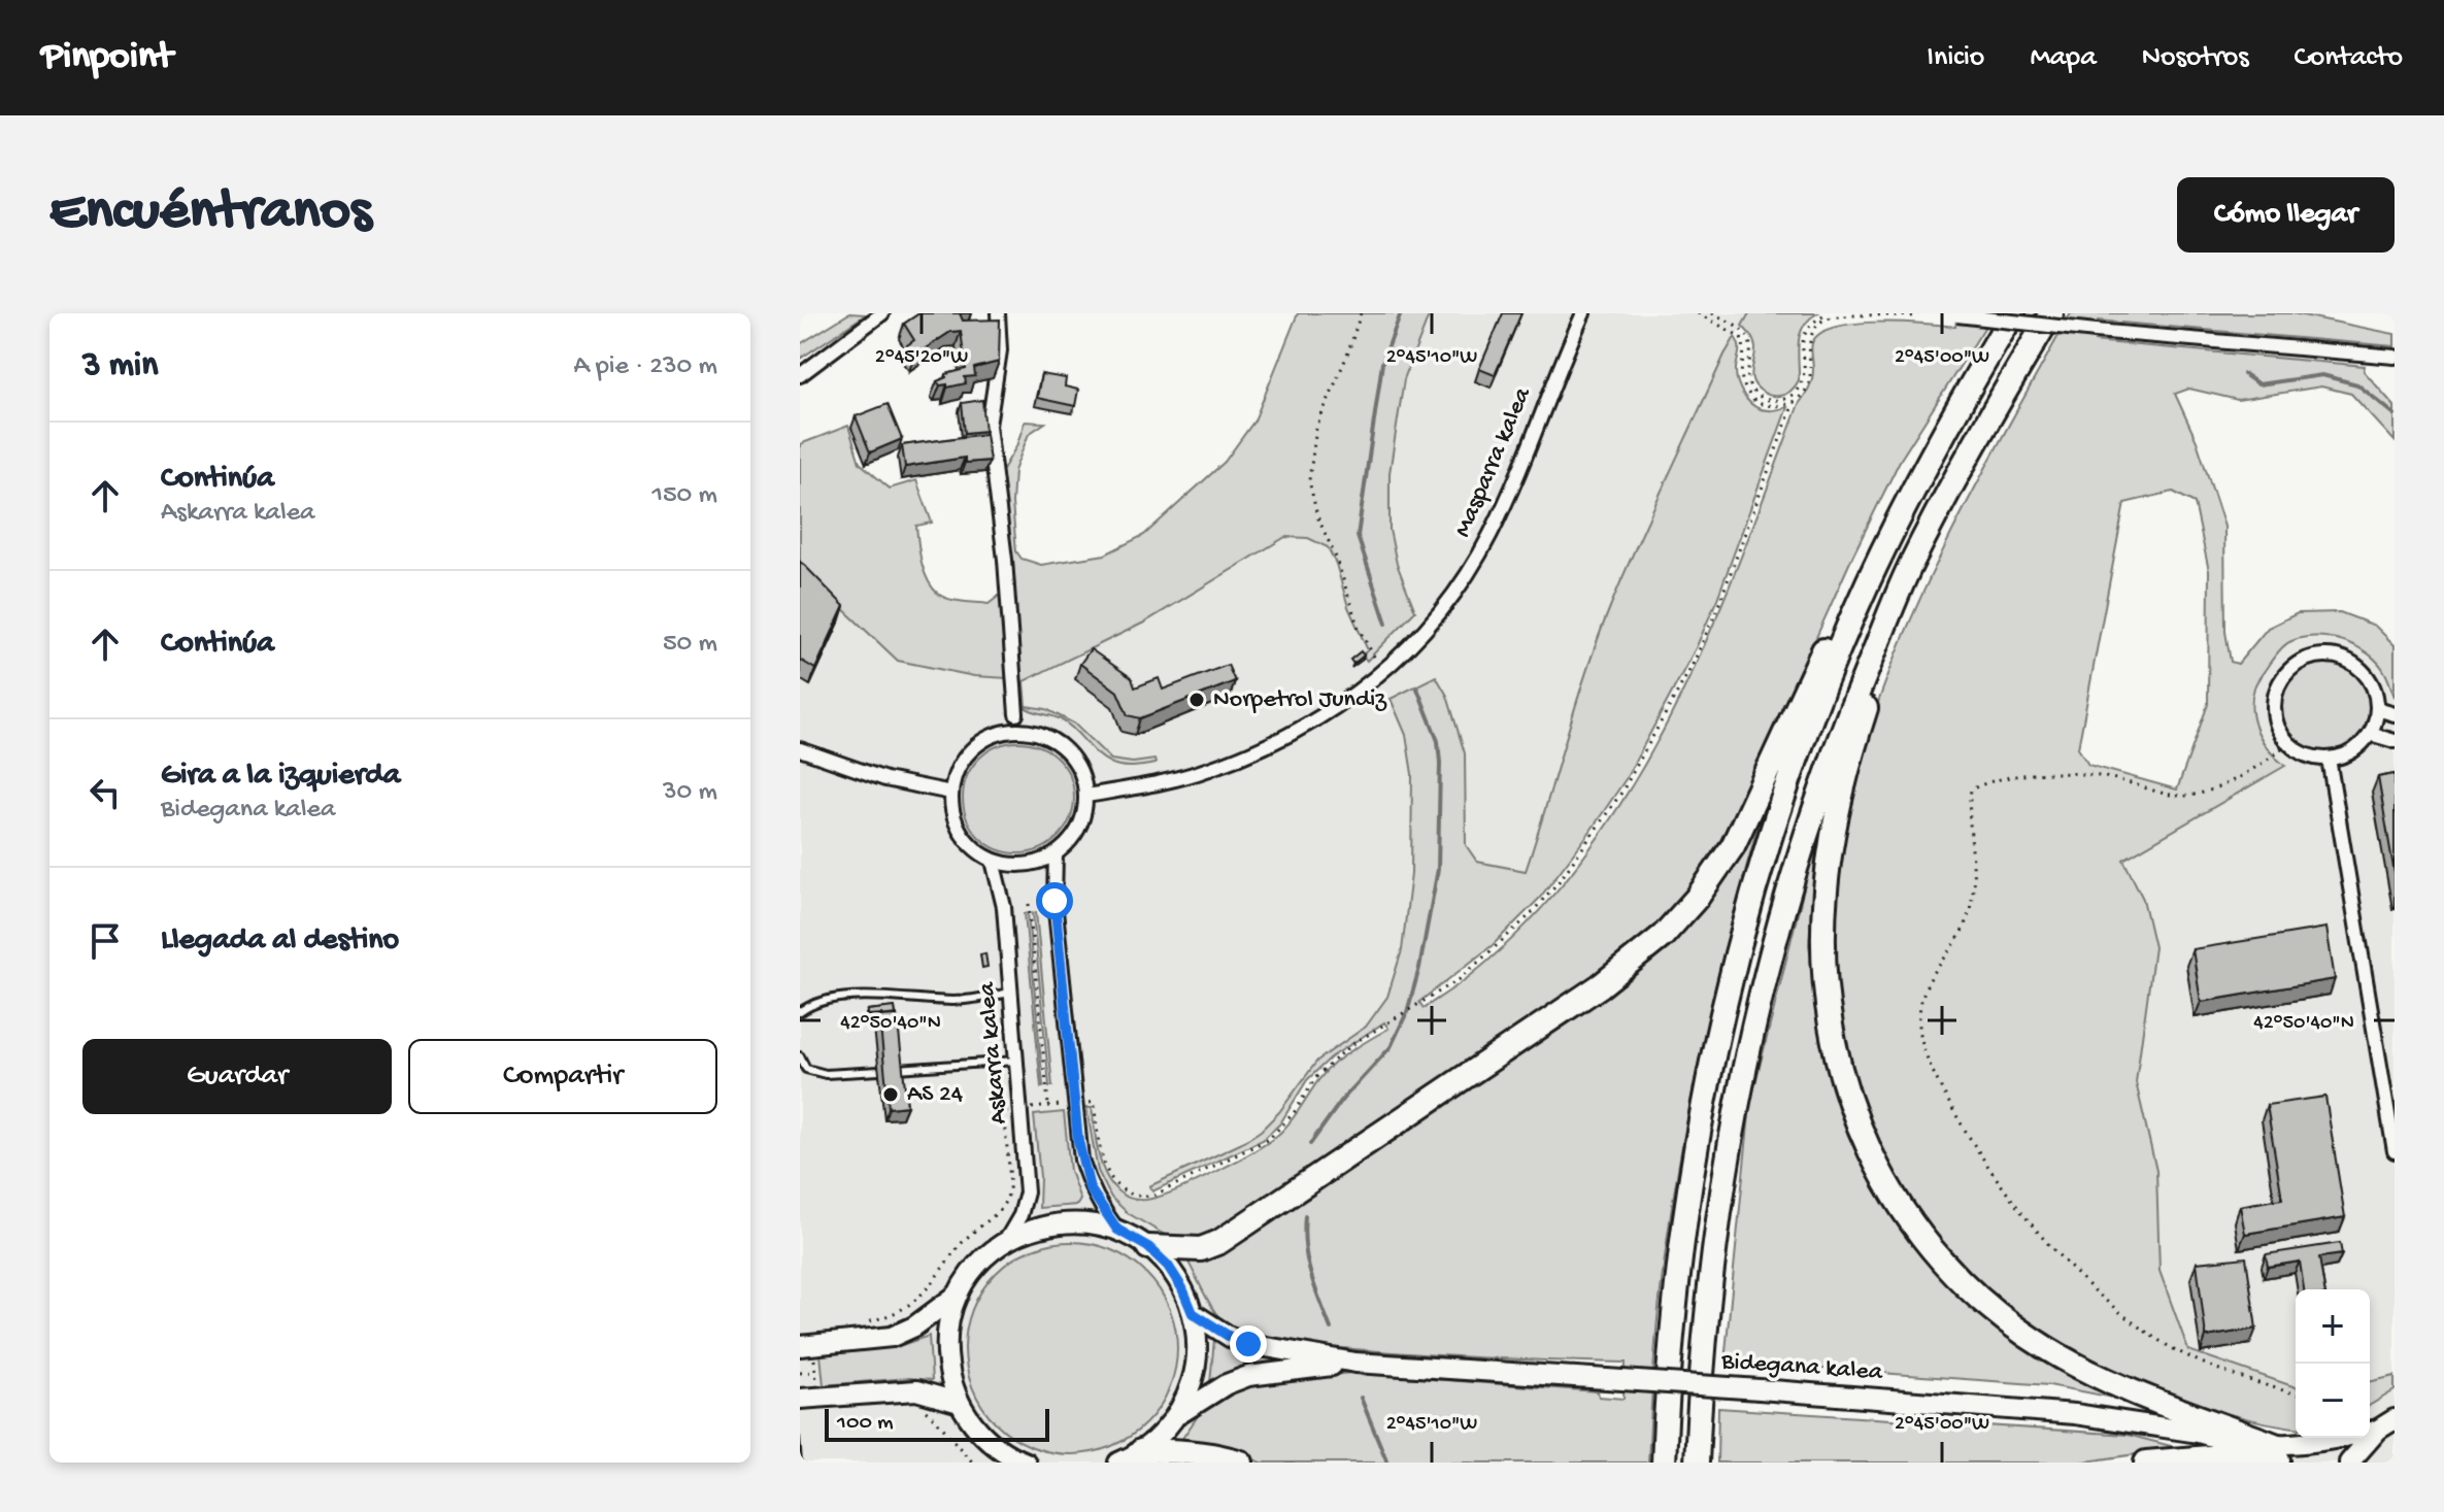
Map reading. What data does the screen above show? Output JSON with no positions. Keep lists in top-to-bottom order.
{
  "streets": {
    "street": ["Masparra kalea", "Askarra kalea", "Bidegana kalea"]
  },
  "crossings": [
    ["Masparra kalea", "Askarra kalea"]
  ],
  "places": ["Norpetrol Jundiz", "AS 24"],
  "scale_bar": "100 m",
  "page": {
    "header": "Pinpoint",
    "nav": [
      "Inicio",
      "Mapa",
      "Nosotros",
      "Contacto"
    ],
    "buttons": [
      "Cómo llegar",
      ["Guardar", "Compartir"]
    ],
    "title": "Encuéntranos",
    "heading": ["3 min", "A pie · 230 m"],
    "list": [
      ["Continúa", "Askarra kalea", "150 m"],
      ["Continúa", "50 m"],
      ["Gira a la izquierda", "Bidegana kalea", "30 m"],
      "Llegada al destino"
    ],
    "map_buttons": ["+", "−"],
    "scale": "100 m"
  },
  "coordinates": [
    "2°45'20\"W",
    "2°45'10\"W",
    "2°45'00\"W",
    "42°50'40\"N"
  ]
}
